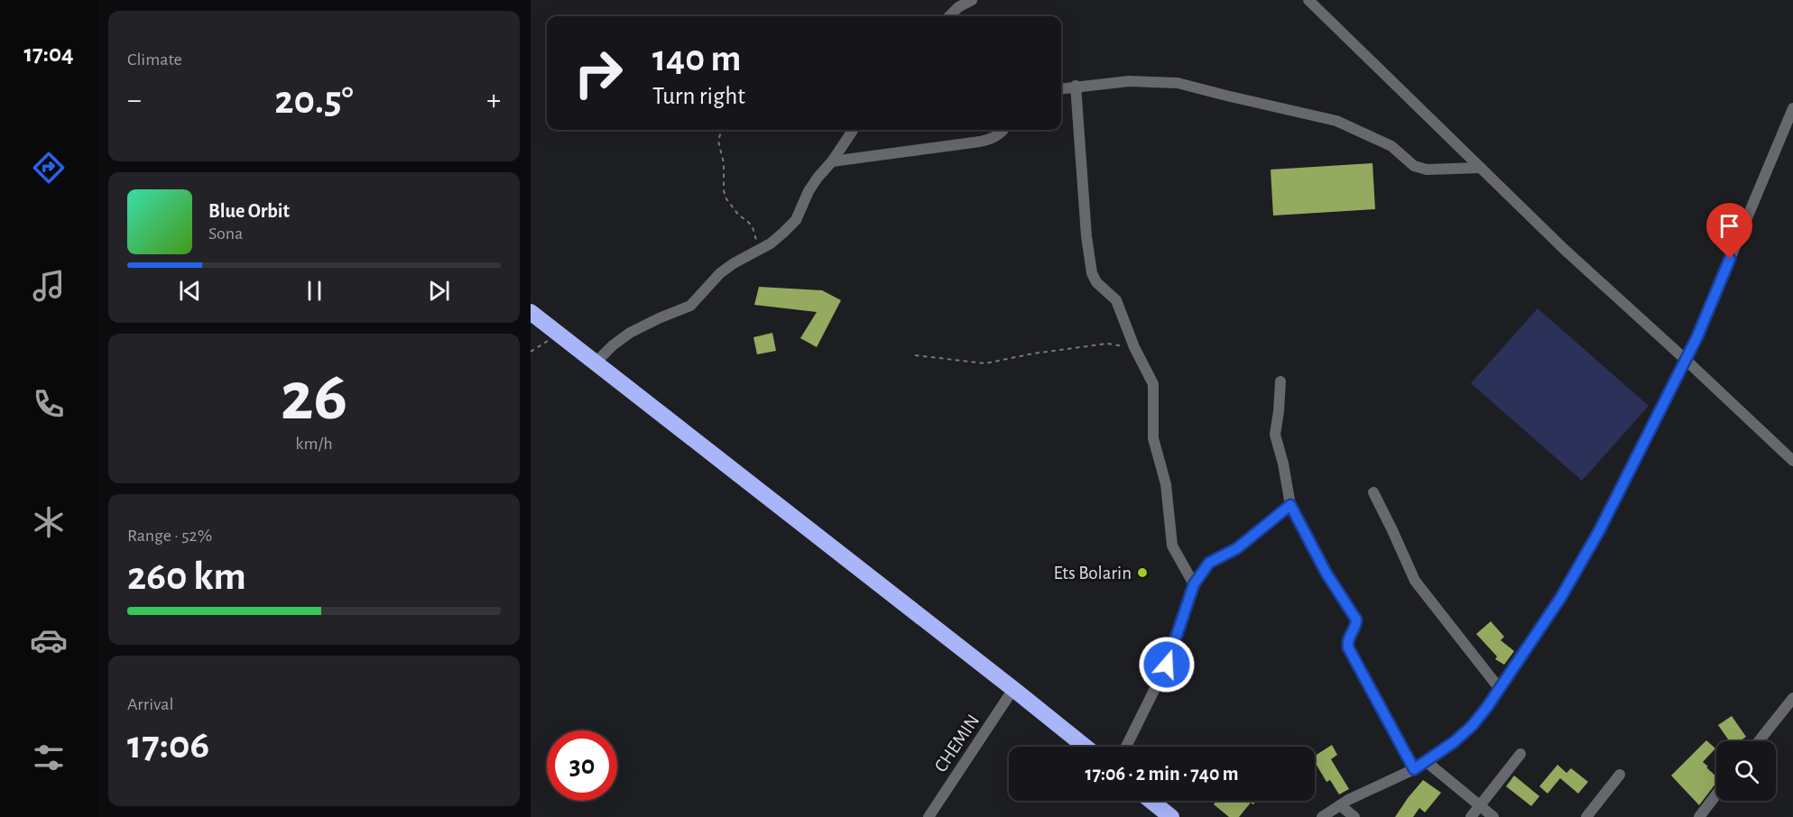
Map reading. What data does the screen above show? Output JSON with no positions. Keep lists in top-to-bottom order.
{
  "streets": {
    "street": ["CHEMIN"]
  },
  "places": ["Ets Bolarin"],
  "page": {
    "tabs": "17:04",
    "tile": [
      "Climate",
      ["26", "km/h"],
      ["Range · 52%", "260 km"],
      ["Arrival", "17:06"]
    ],
    "turn": ["140 m", "Turn right"],
    "heat": ["−", "20.5°", "+"],
    "song": ["Blue Orbit", "Sona"],
    "limit": "30",
    "trip": "17:06 · 2 min · 740 m"
  }
}
